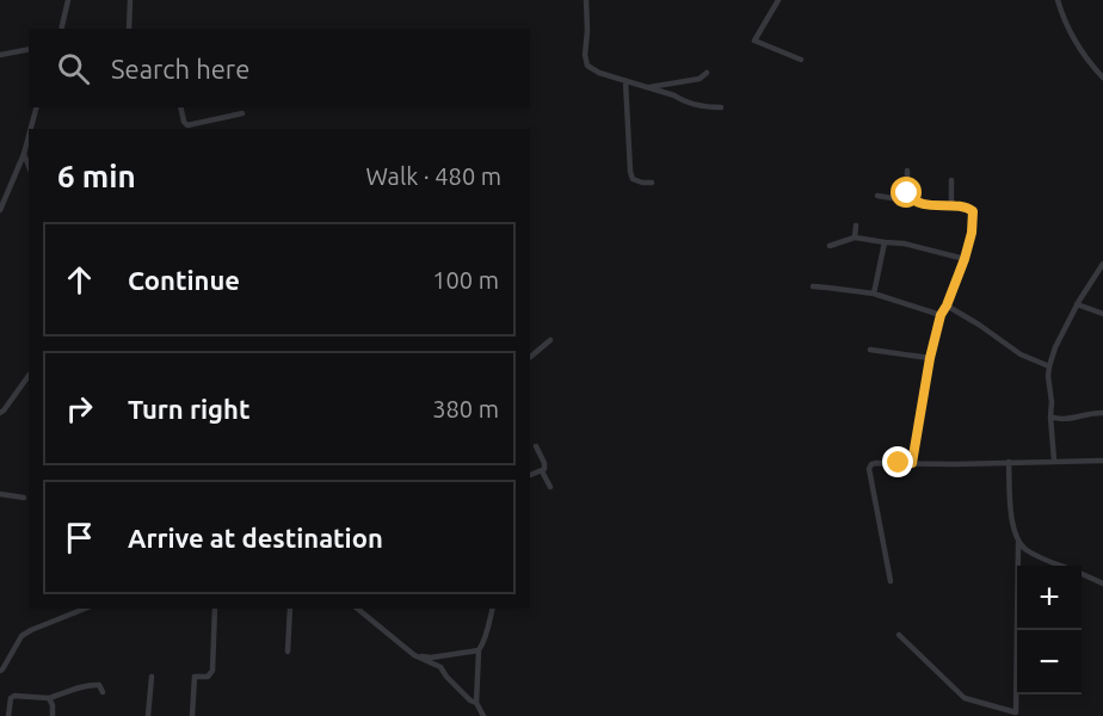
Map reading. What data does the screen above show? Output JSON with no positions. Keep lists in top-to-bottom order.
{
  "page": {
    "search": "Search here",
    "heading": ["6 min", "Walk · 480 m"],
    "list": [
      ["Continue", "100 m"],
      ["Turn right", "380 m"],
      "Arrive at destination"
    ],
    "map_buttons": ["+", "−"]
  }
}
